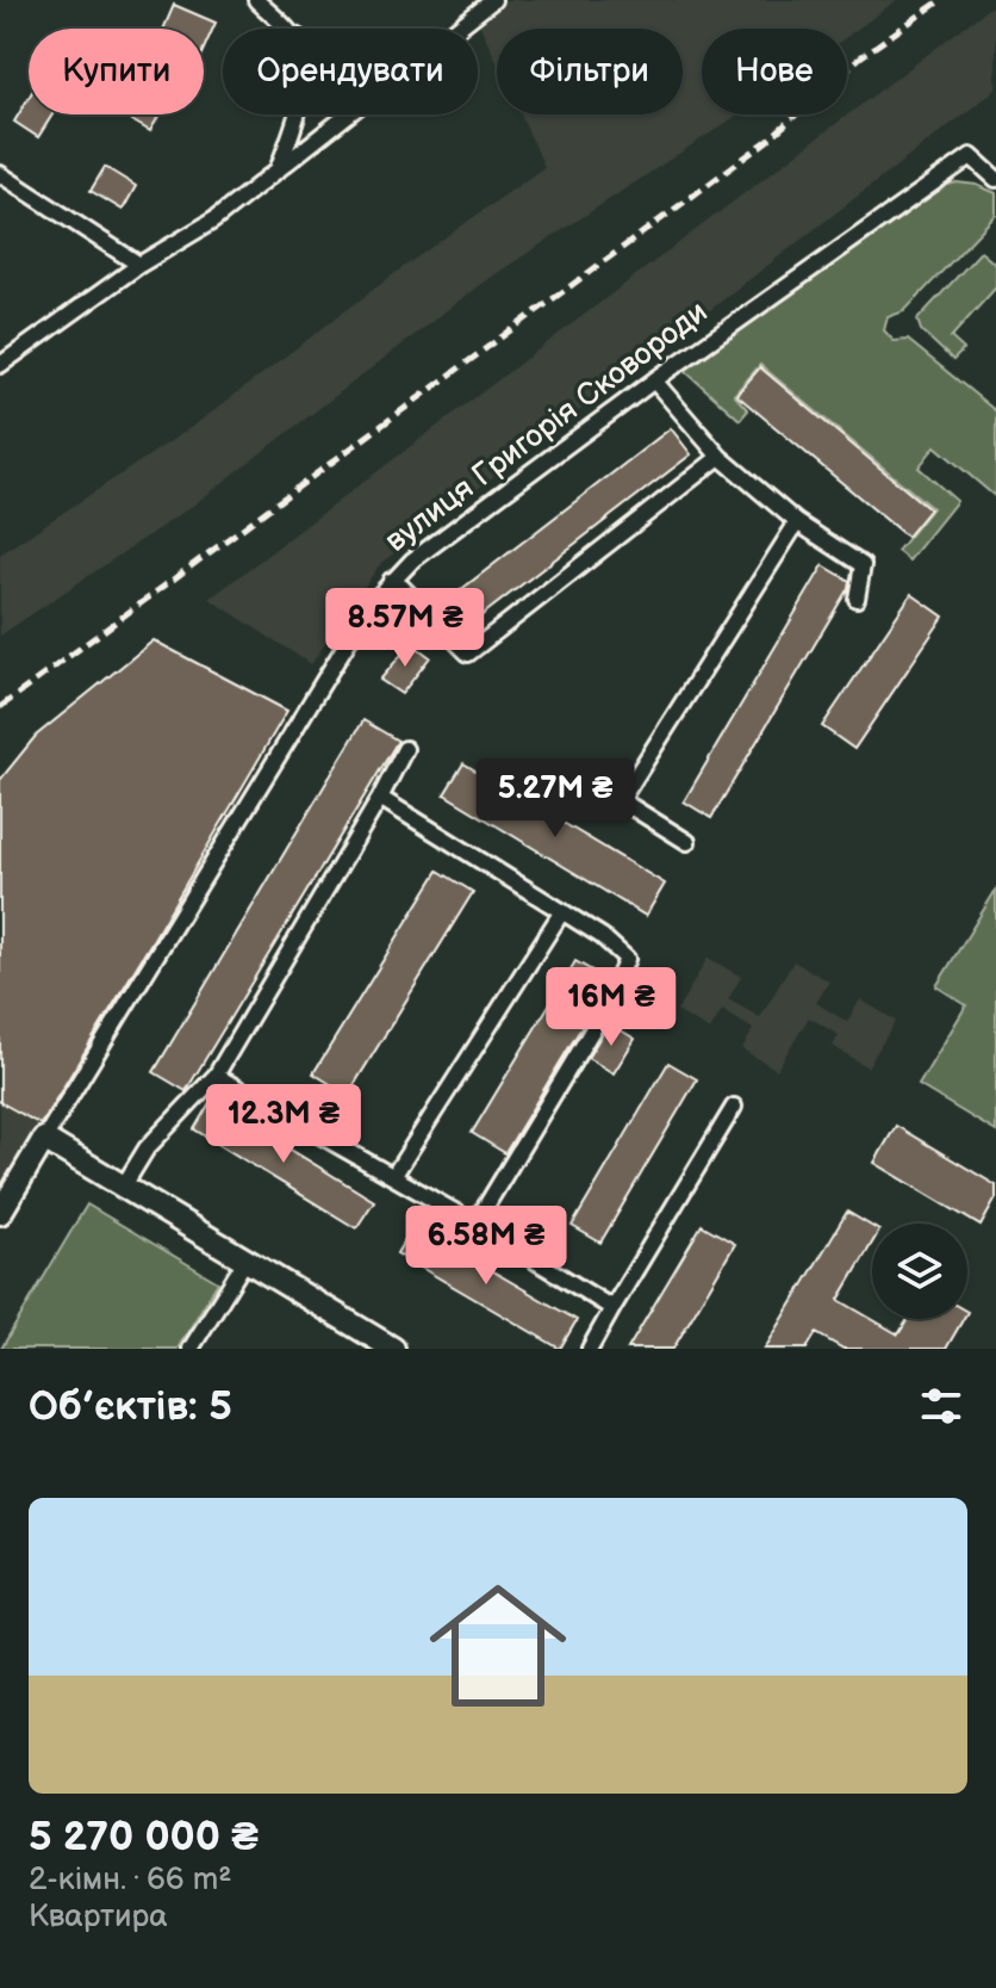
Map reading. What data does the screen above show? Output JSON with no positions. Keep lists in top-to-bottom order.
{
  "streets": {
    "street": ["вулиця Григорія Сковороди"]
  },
  "page": {
    "chip": [
      "Купити",
      "Орендувати",
      "Фільтри",
      "Нове"
    ],
    "price": [
      "8.57M ₴",
      "5.27M ₴",
      "16M ₴",
      "12.3M ₴",
      "6.58M ₴"
    ],
    "heading": "Об’єктів: 5",
    "list": [
      {
        "name": "5 270 000 ₴",
        "note": "2-кімн. · 66 m² · Квартира"
      }
    ]
  }
}
